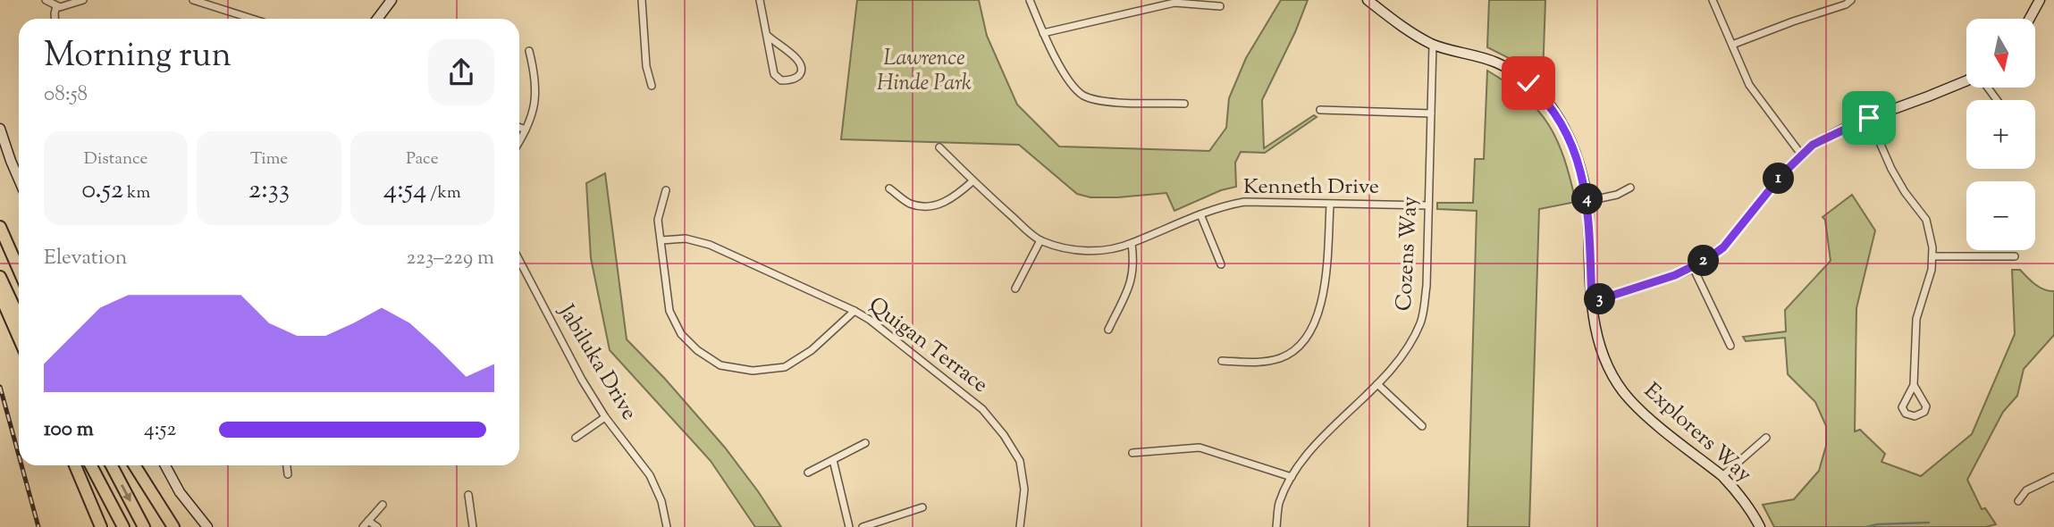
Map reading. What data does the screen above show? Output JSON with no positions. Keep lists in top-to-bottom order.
{
  "streets": {
    "street": [
      "Kenneth Drive",
      "Cozens Way",
      "Quigan Terrace",
      "Jabiluka Drive",
      "Explorers Way"
    ]
  },
  "crossings": [
    ["Kenneth Drive", "Cozens Way"],
    ["Cozens Way", "Explorers Way"]
  ],
  "parks": ["Lawrence Hinde Park"],
  "north": "bottom",
  "page": {
    "map_buttons": ["+", "−"],
    "heading": ["Morning run", "08:58"],
    "stats": [
      ["Distance", "0.52 km"],
      ["Time", "2:33"],
      ["Pace", "4:54 /km"]
    ],
    "pins": [
      "1",
      "4",
      "2",
      "3"
    ],
    "chart": ["Elevation", "223–229 m"],
    "list": [
      {
        "name": "100 m",
        "note": "4:52"
      }
    ]
  }
}
